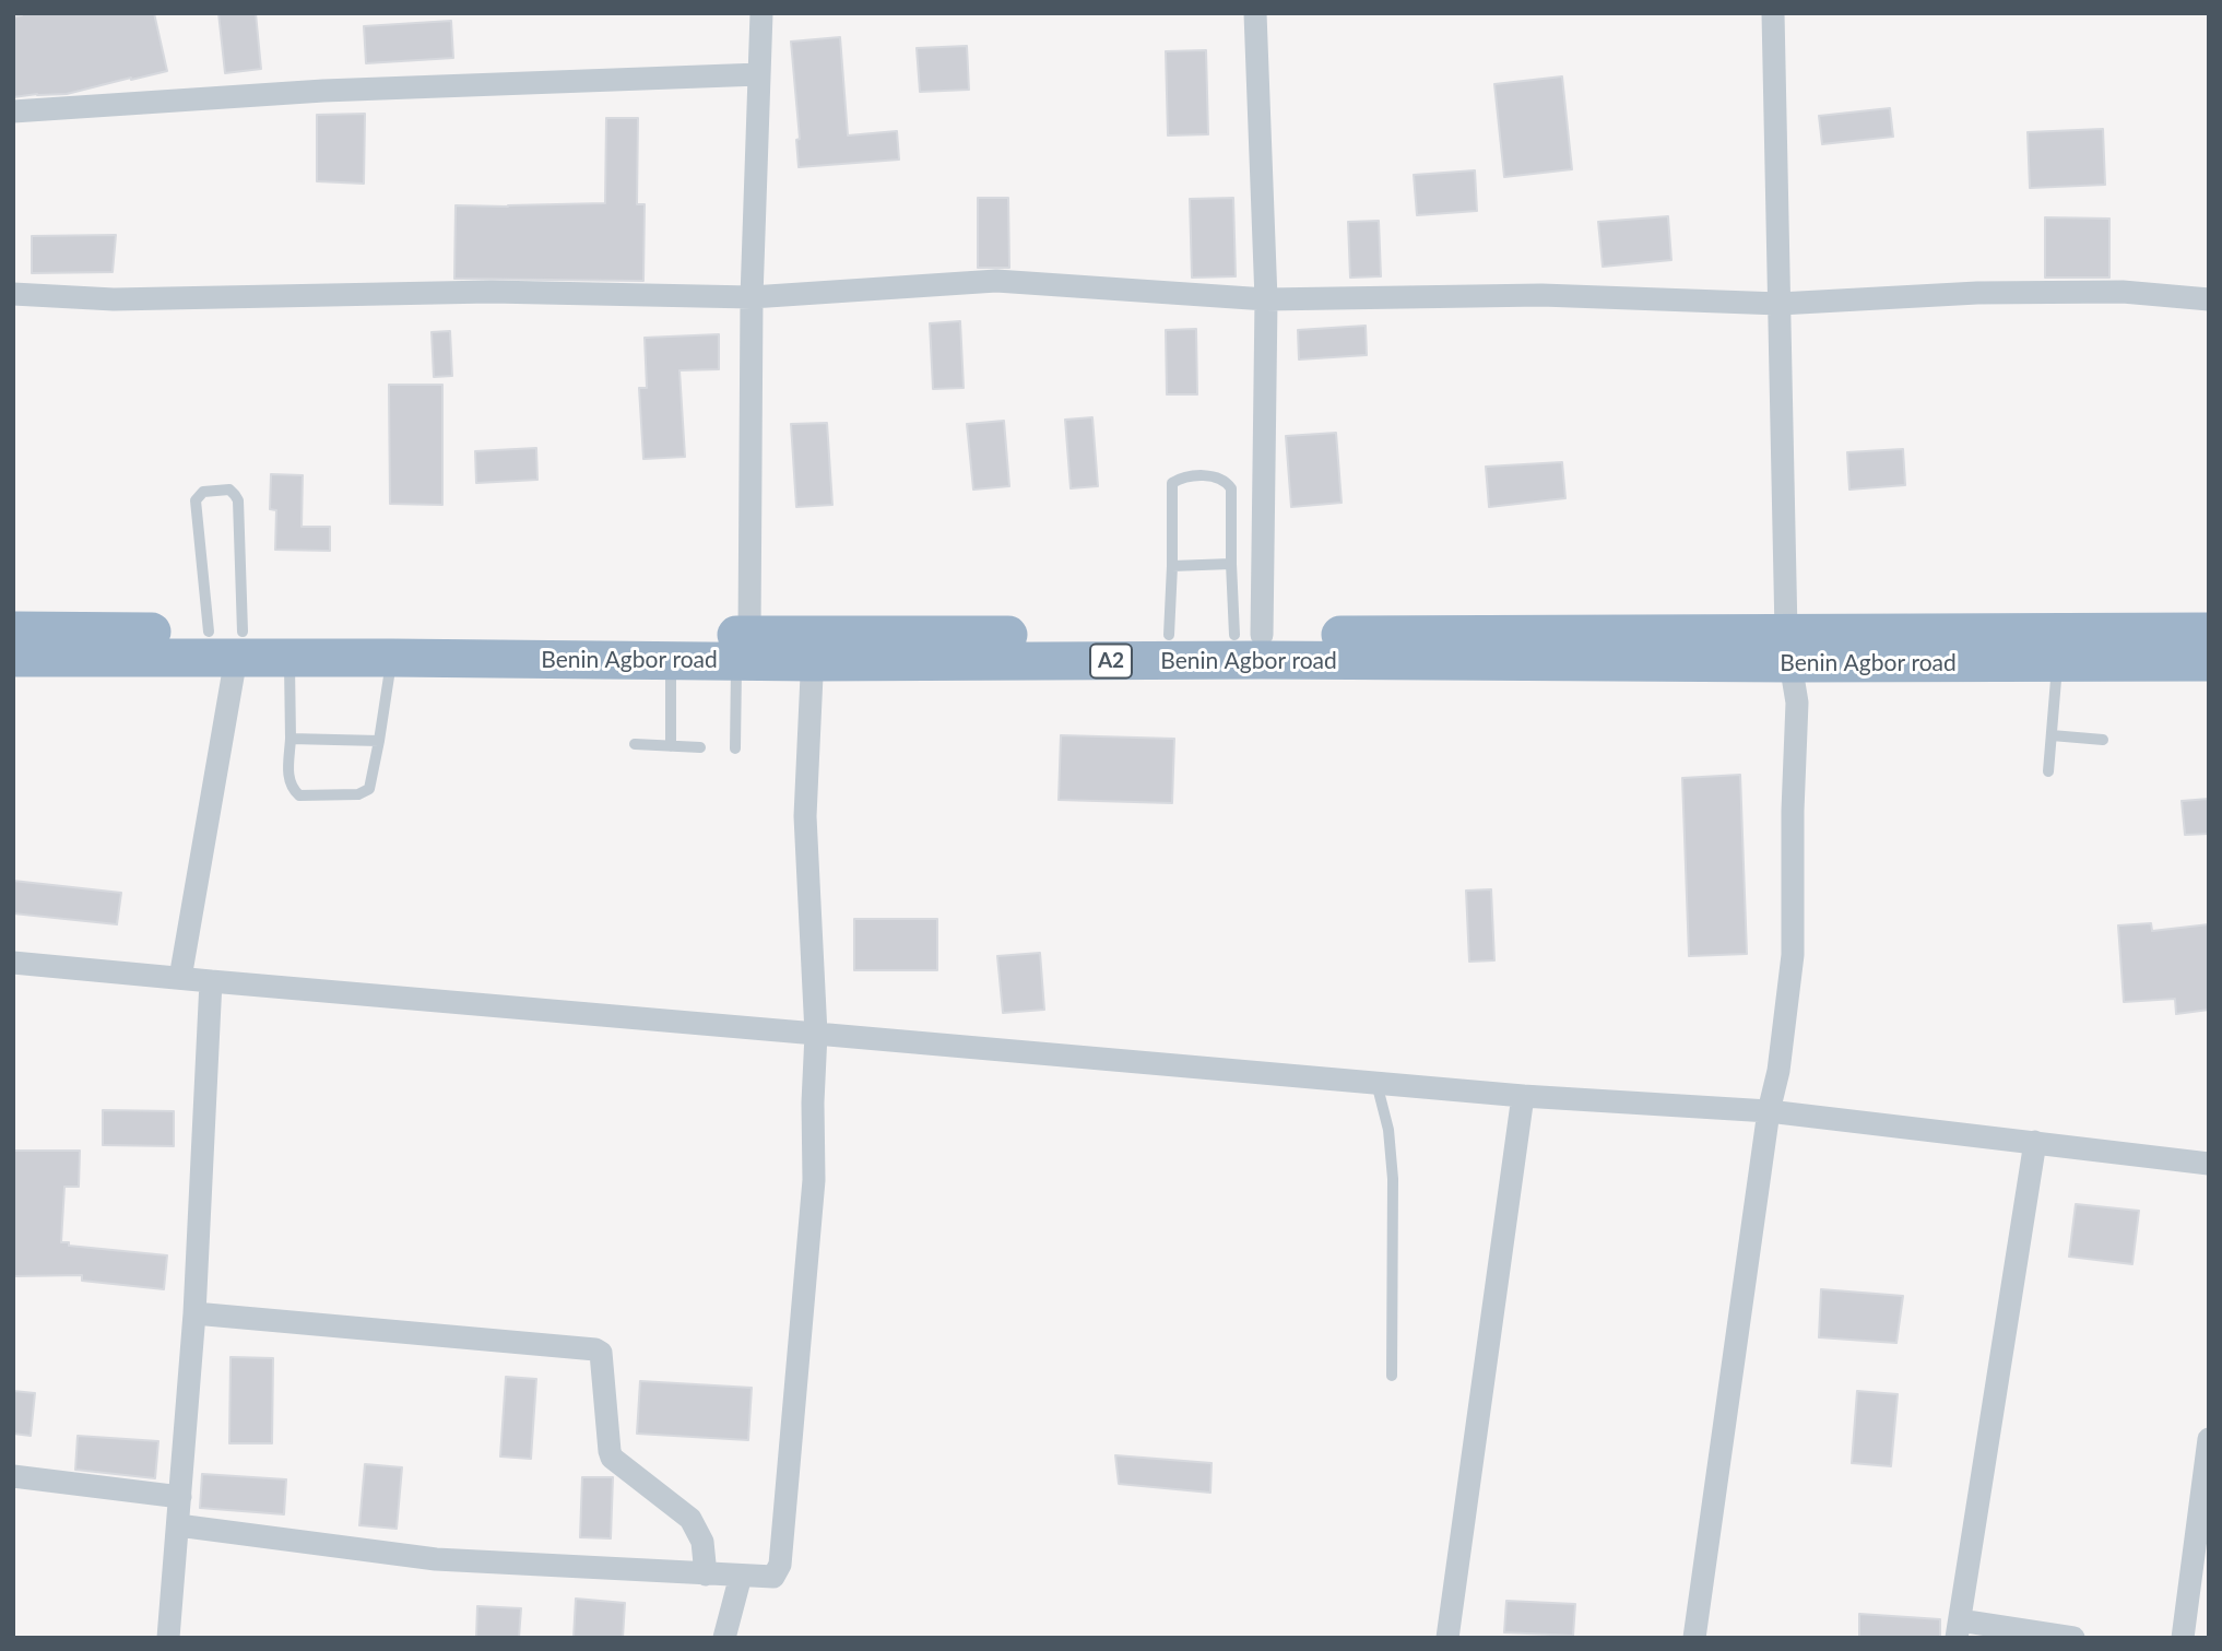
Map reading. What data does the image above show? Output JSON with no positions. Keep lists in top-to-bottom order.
{
  "streets": {
    "highway": ["Benin Agbor road", "A2"]
  }
}
